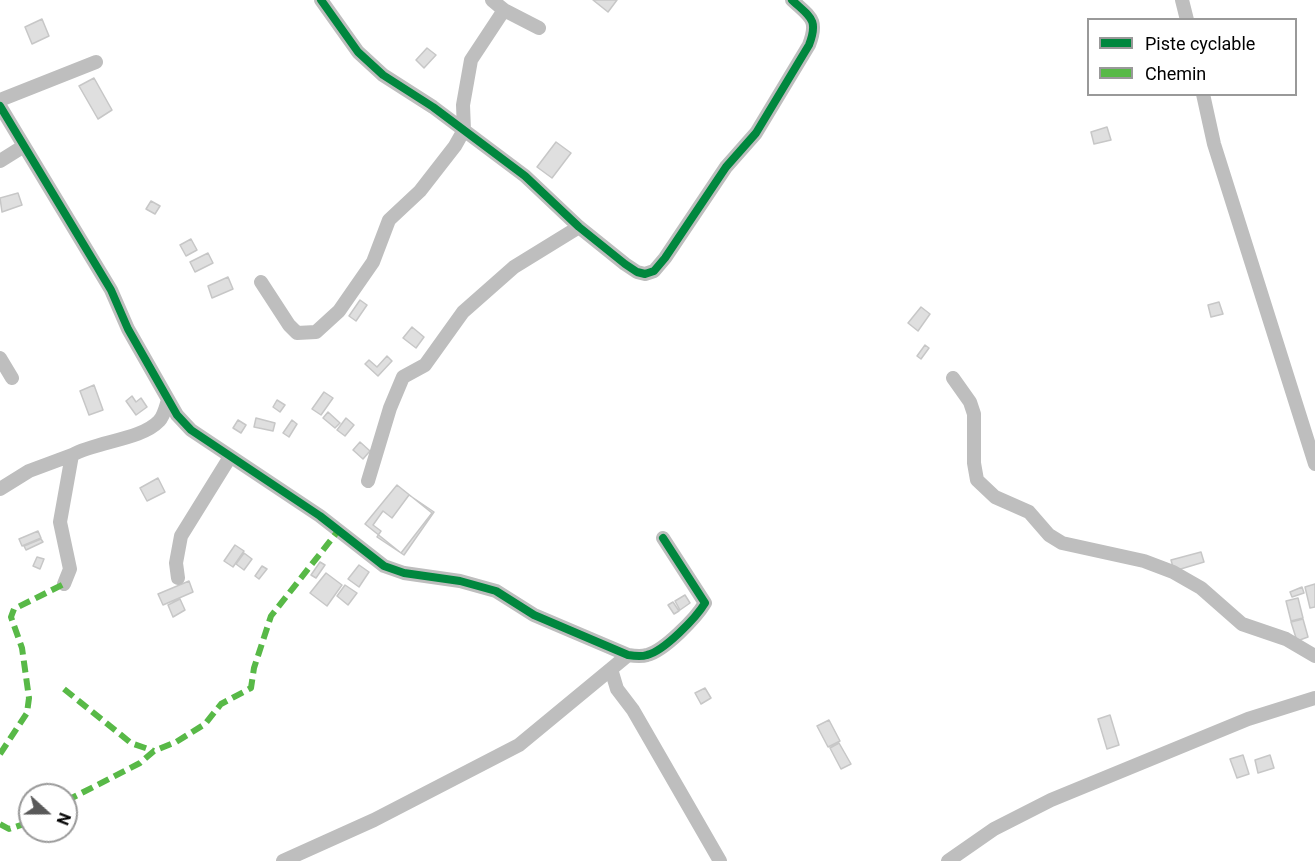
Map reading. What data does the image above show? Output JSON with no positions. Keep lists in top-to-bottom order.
{
  "legend": ["Piste cyclable", "Chemin"],
  "north": "right"
}
